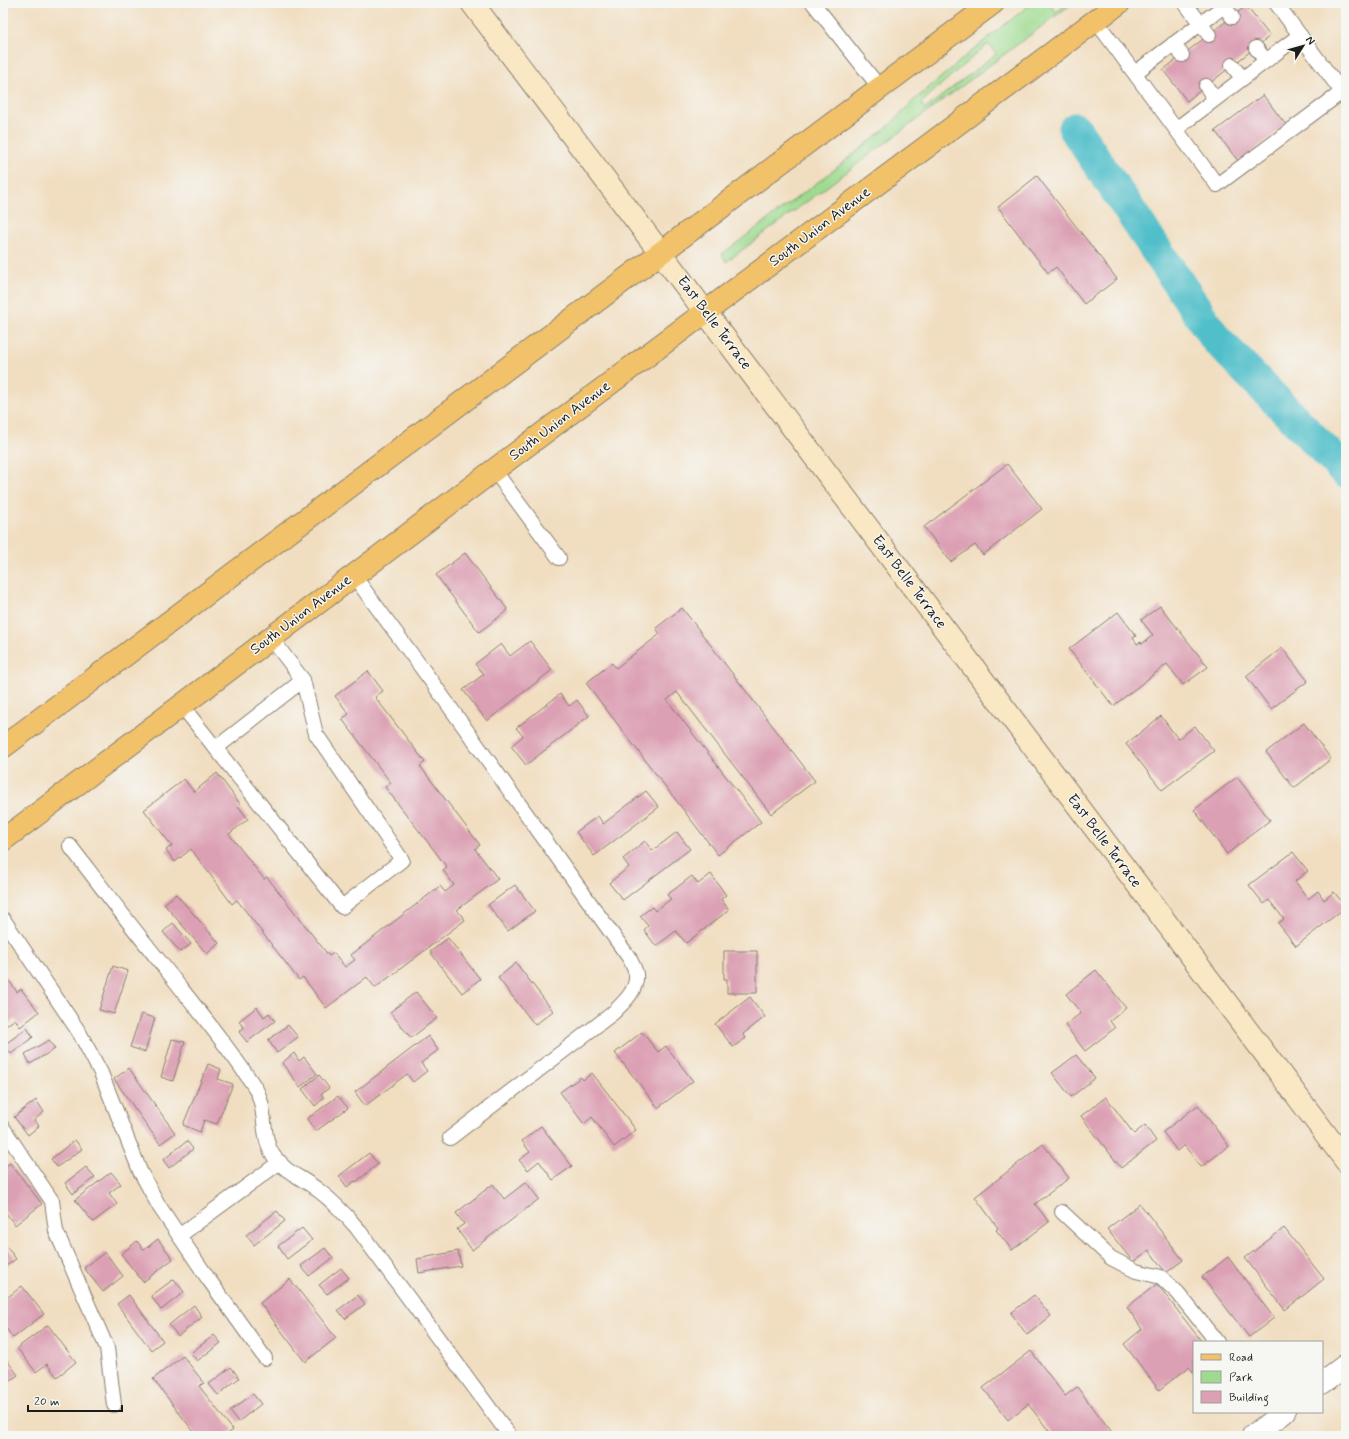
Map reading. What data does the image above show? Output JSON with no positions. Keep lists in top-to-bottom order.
{
  "streets": {
    "main road": ["South Union Avenue"],
    "street": ["East Belle Terrace"]
  },
  "crossings": [
    ["South Union Avenue", "East Belle Terrace"]
  ],
  "legend": ["Road", "Park", "Building"],
  "scale_bar": "20 m",
  "north": "top right"
}
